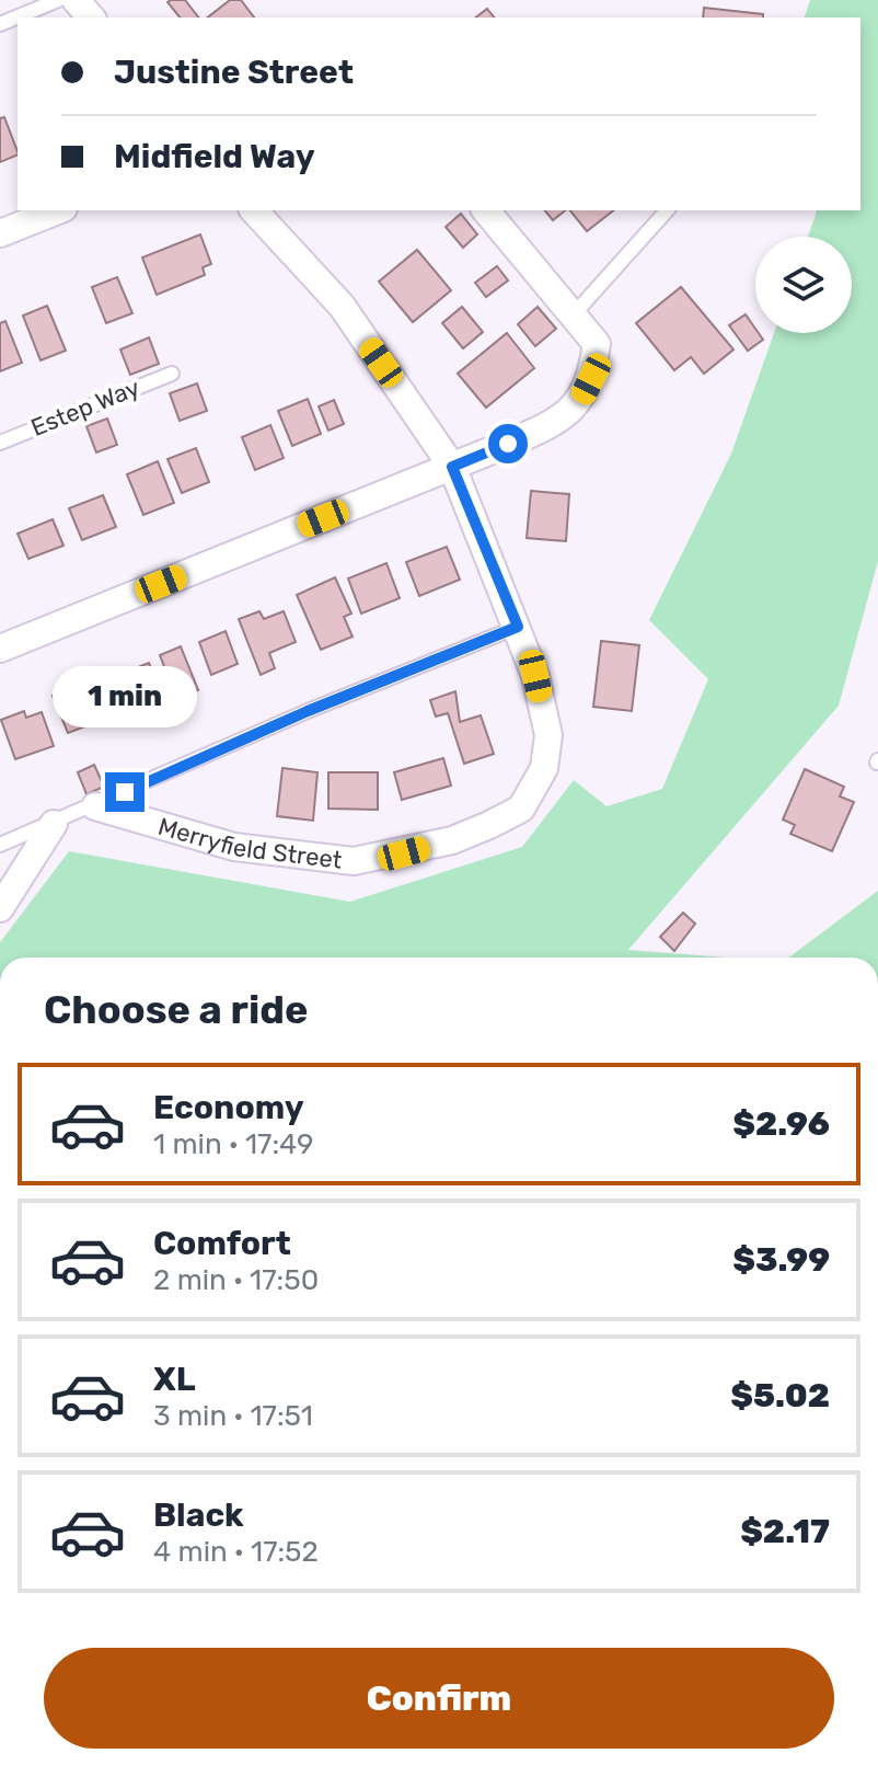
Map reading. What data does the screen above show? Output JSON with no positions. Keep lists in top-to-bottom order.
{
  "streets": {
    "street": ["Merryfield Street"],
    "lane": ["Estep Way"]
  },
  "page": {
    "banner": ["Justine Street", "Midfield Way"],
    "bubble": "1 min",
    "heading": "Choose a ride",
    "list": [
      {
        "name": "Economy",
        "note": "1 min · 17:49",
        "value": "$2.96"
      },
      {
        "name": "Comfort",
        "note": "2 min · 17:50",
        "value": "$3.99"
      },
      {
        "name": "XL",
        "note": "3 min · 17:51",
        "value": "$5.02"
      },
      {
        "name": "Black",
        "note": "4 min · 17:52",
        "value": "$2.17"
      }
    ],
    "buttons": "Confirm"
  }
}
